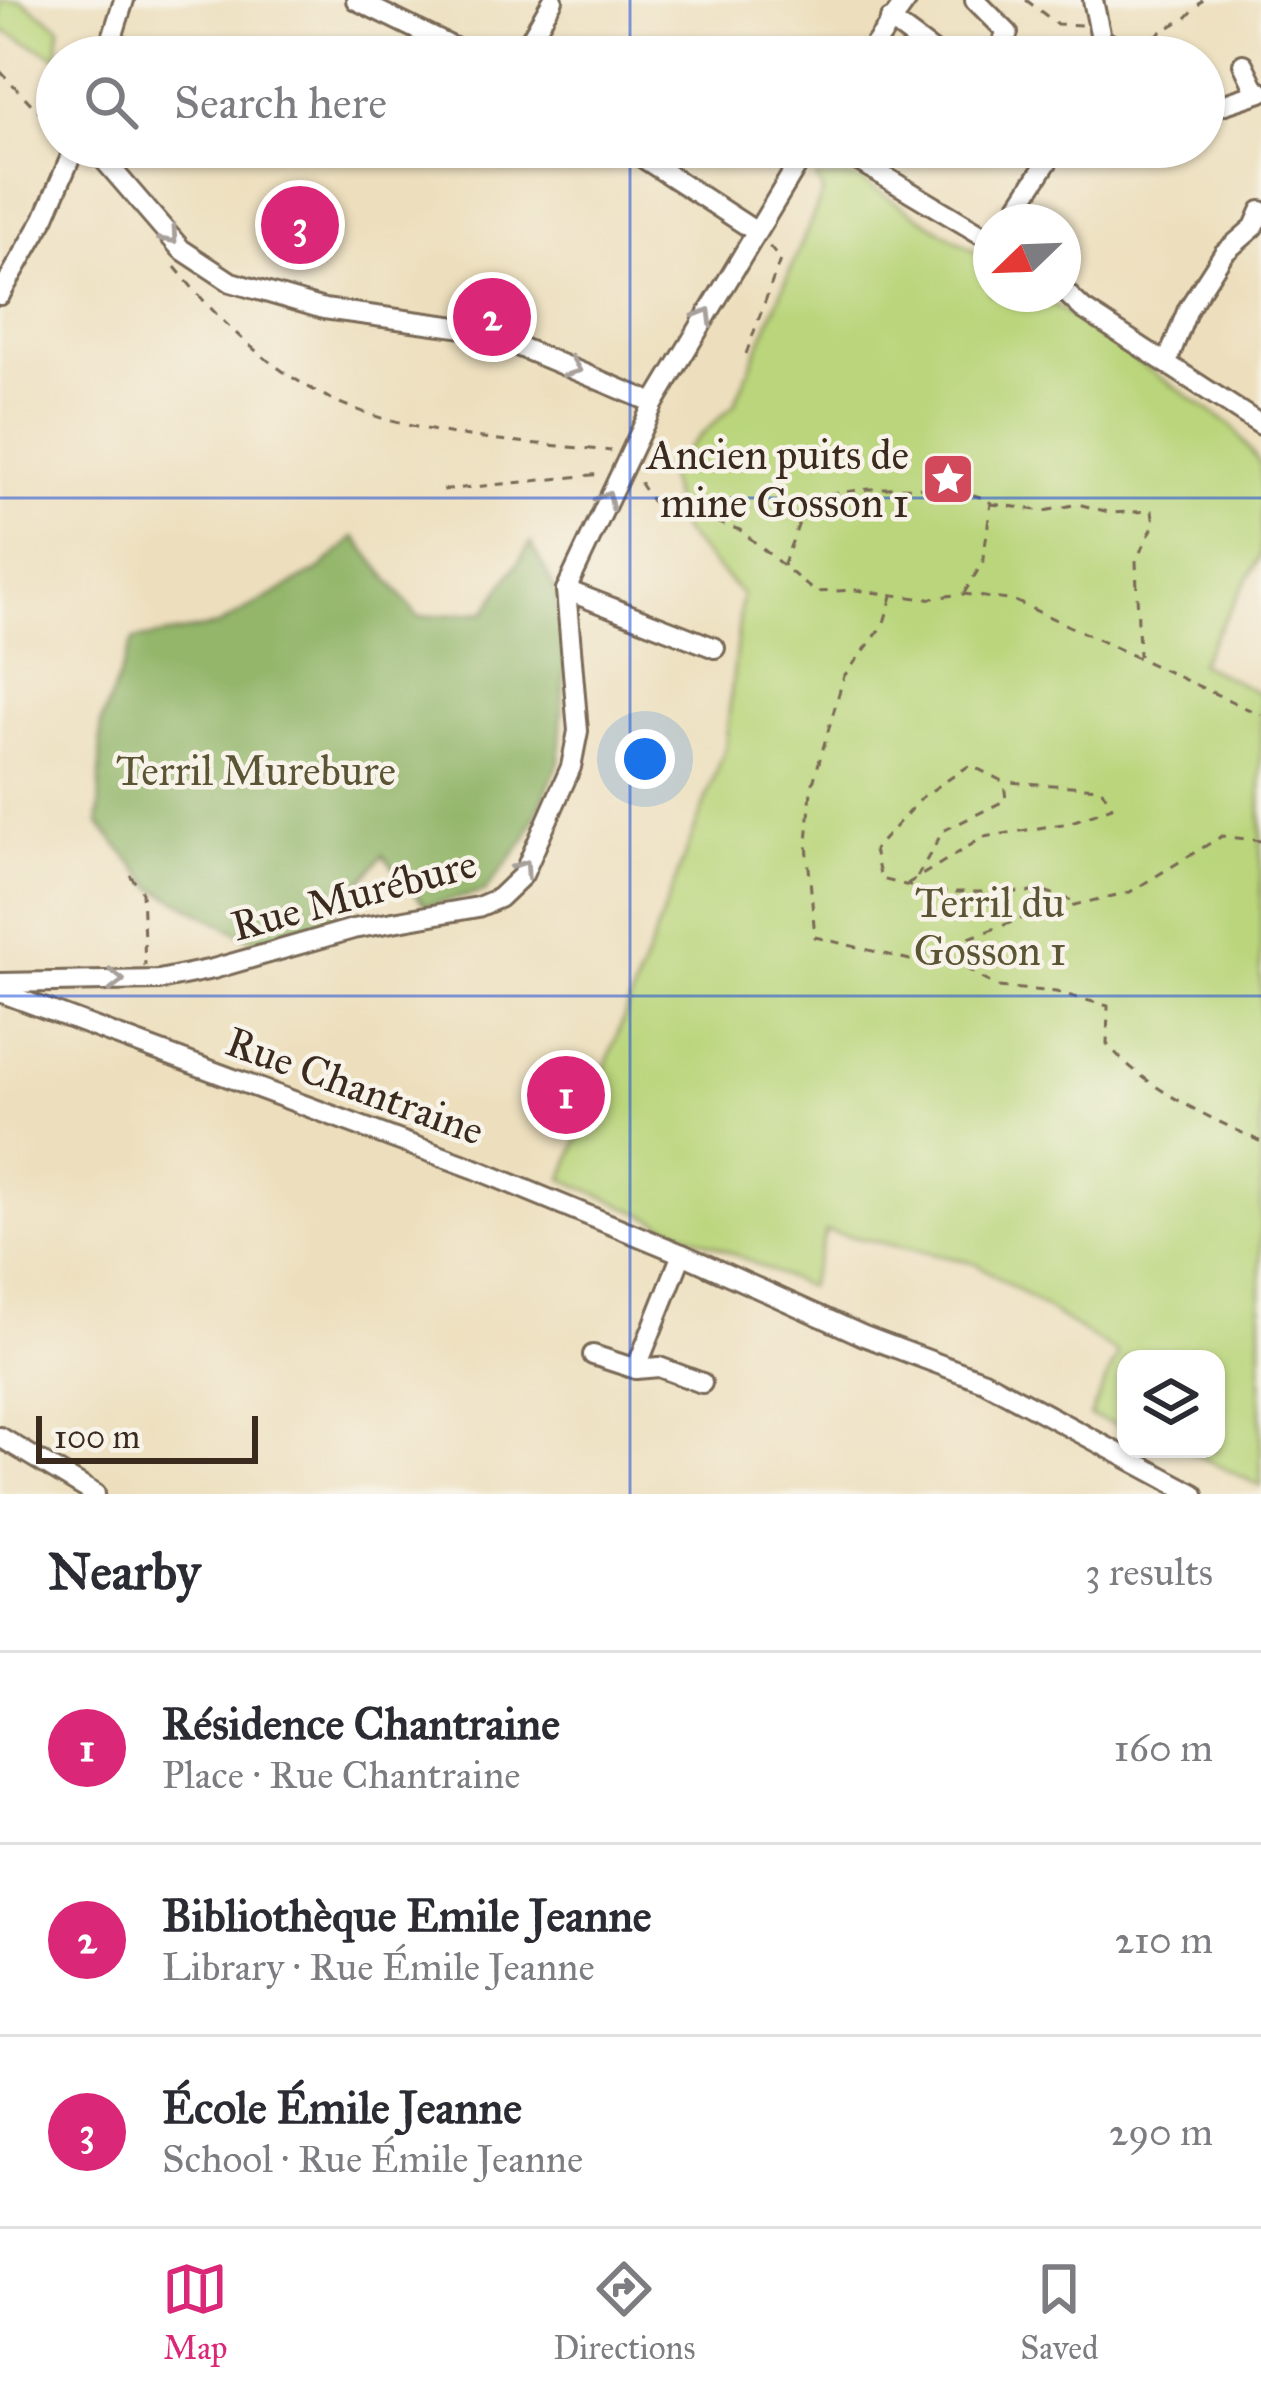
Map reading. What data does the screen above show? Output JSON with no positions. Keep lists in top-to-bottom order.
{
  "streets": {
    "street": ["Rue Murébure", "Rue Chantraine"]
  },
  "crossings": [
    ["Rue Murébure", "Rue Chantraine"]
  ],
  "one_way": ["Rue Murébure"],
  "parks": ["Terril Murebure", "Terril du Gosson 1"],
  "places": {
    "place": ["Ancien puits de mine Gosson 1"]
  },
  "scale_bar": "100 m",
  "north": "bottom left",
  "page": {
    "search": "Search here",
    "pins": ["3", "2", "1"],
    "scale": "100 m",
    "heading": ["Nearby", "3 results"],
    "list": [
      {
        "mark": "1",
        "name": "Résidence Chantraine",
        "note": "Place · Rue Chantraine",
        "value": "160 m"
      },
      {
        "mark": "2",
        "name": "Bibliothèque Emile Jeanne",
        "note": "Library · Rue Émile Jeanne",
        "value": "210 m"
      },
      {
        "mark": "3",
        "name": "École Émile Jeanne",
        "note": "School · Rue Émile Jeanne",
        "value": "290 m"
      }
    ],
    "nav": ["Map", "Directions", "Saved"]
  }
}
